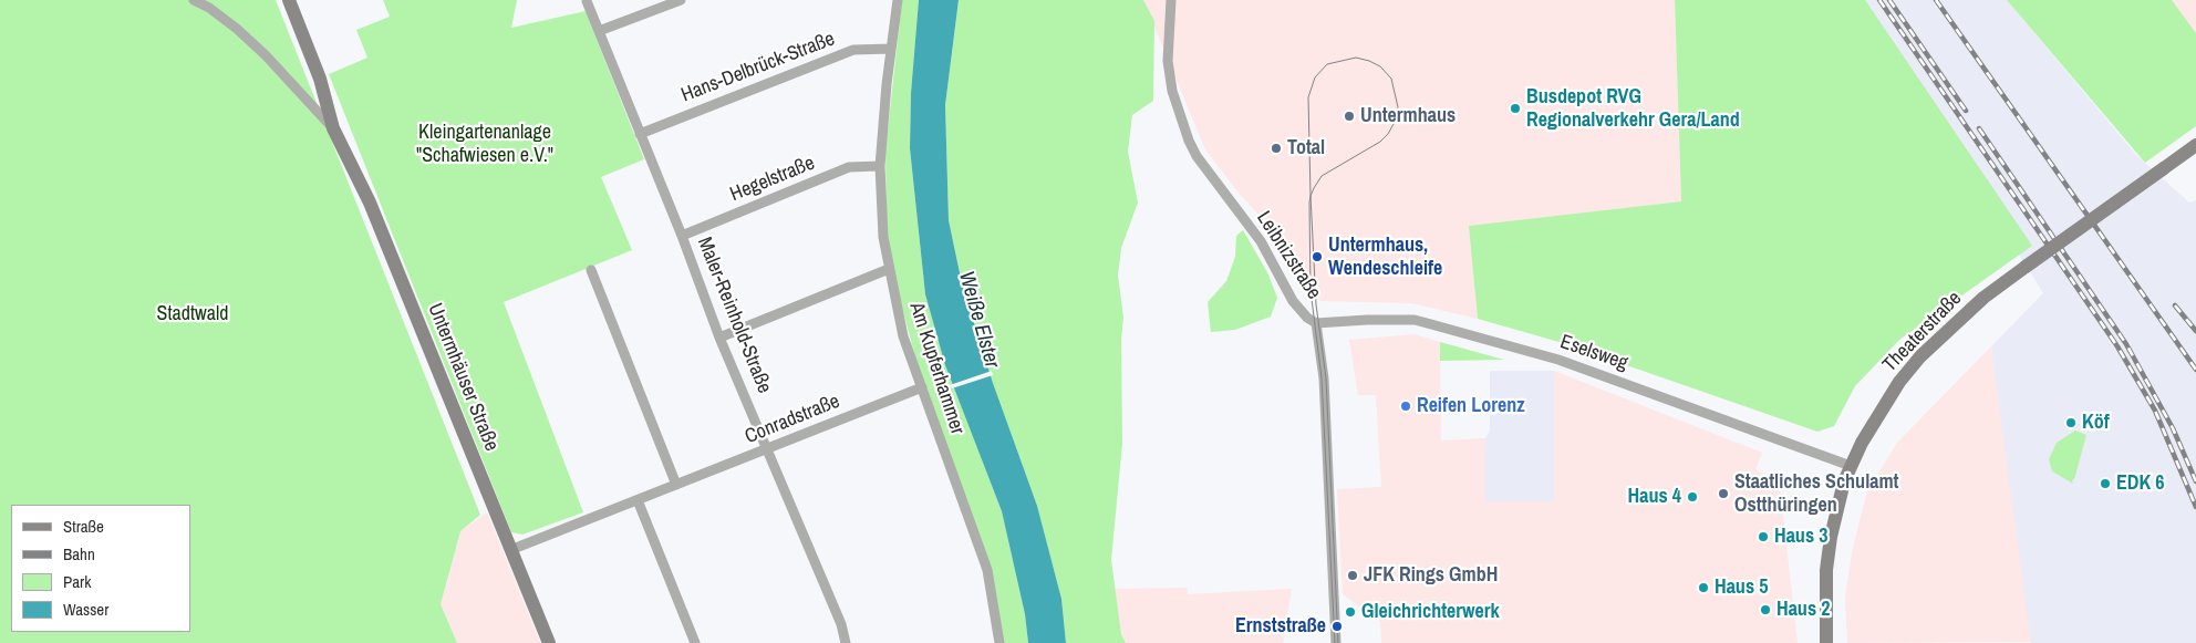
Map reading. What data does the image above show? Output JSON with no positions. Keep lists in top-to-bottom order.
{
  "streets": {
    "main road": ["Theaterstraße", "Untermhäuser Straße"],
    "street": [
      "Hans-Delbrück-Straße",
      "Hegelstraße",
      "Leibnizstraße",
      "Maler-Reinhold-Straße",
      "Eselsweg",
      "Am Kupferhammer",
      "Conradstraße"
    ]
  },
  "crossings": [
    ["Hans-Delbrück-Straße", "Maler-Reinhold-Straße"],
    ["Hans-Delbrück-Straße", "Am Kupferhammer"],
    ["Hegelstraße", "Maler-Reinhold-Straße"],
    ["Hegelstraße", "Am Kupferhammer"],
    ["Leibnizstraße", "Eselsweg"],
    ["Maler-Reinhold-Straße", "Conradstraße"],
    ["Theaterstraße", "Eselsweg"],
    ["Am Kupferhammer", "Conradstraße"],
    ["Untermhäuser Straße", "Conradstraße"]
  ],
  "water": ["Weiße Elster"],
  "parks": ["Kleingartenanlage \"Schafwiesen e.V.\"", "Stadtwald"],
  "places": [
    "Busdepot RVG Regionalverkehr Gera/Land",
    "Untermhaus",
    "Total",
    "Untermhaus, Wendeschleife",
    "Reifen Lorenz",
    "Köf",
    "EDK 6",
    "Staatliches Schulamt Ostthüringen",
    "Haus 4",
    "Haus 3",
    "JFK Rings GmbH",
    "Haus 5",
    "Haus 2",
    "Gleichrichterwerk",
    "Ernststraße"
  ],
  "legend": [
    "Straße",
    "Bahn",
    "Park",
    "Wasser"
  ]
}
